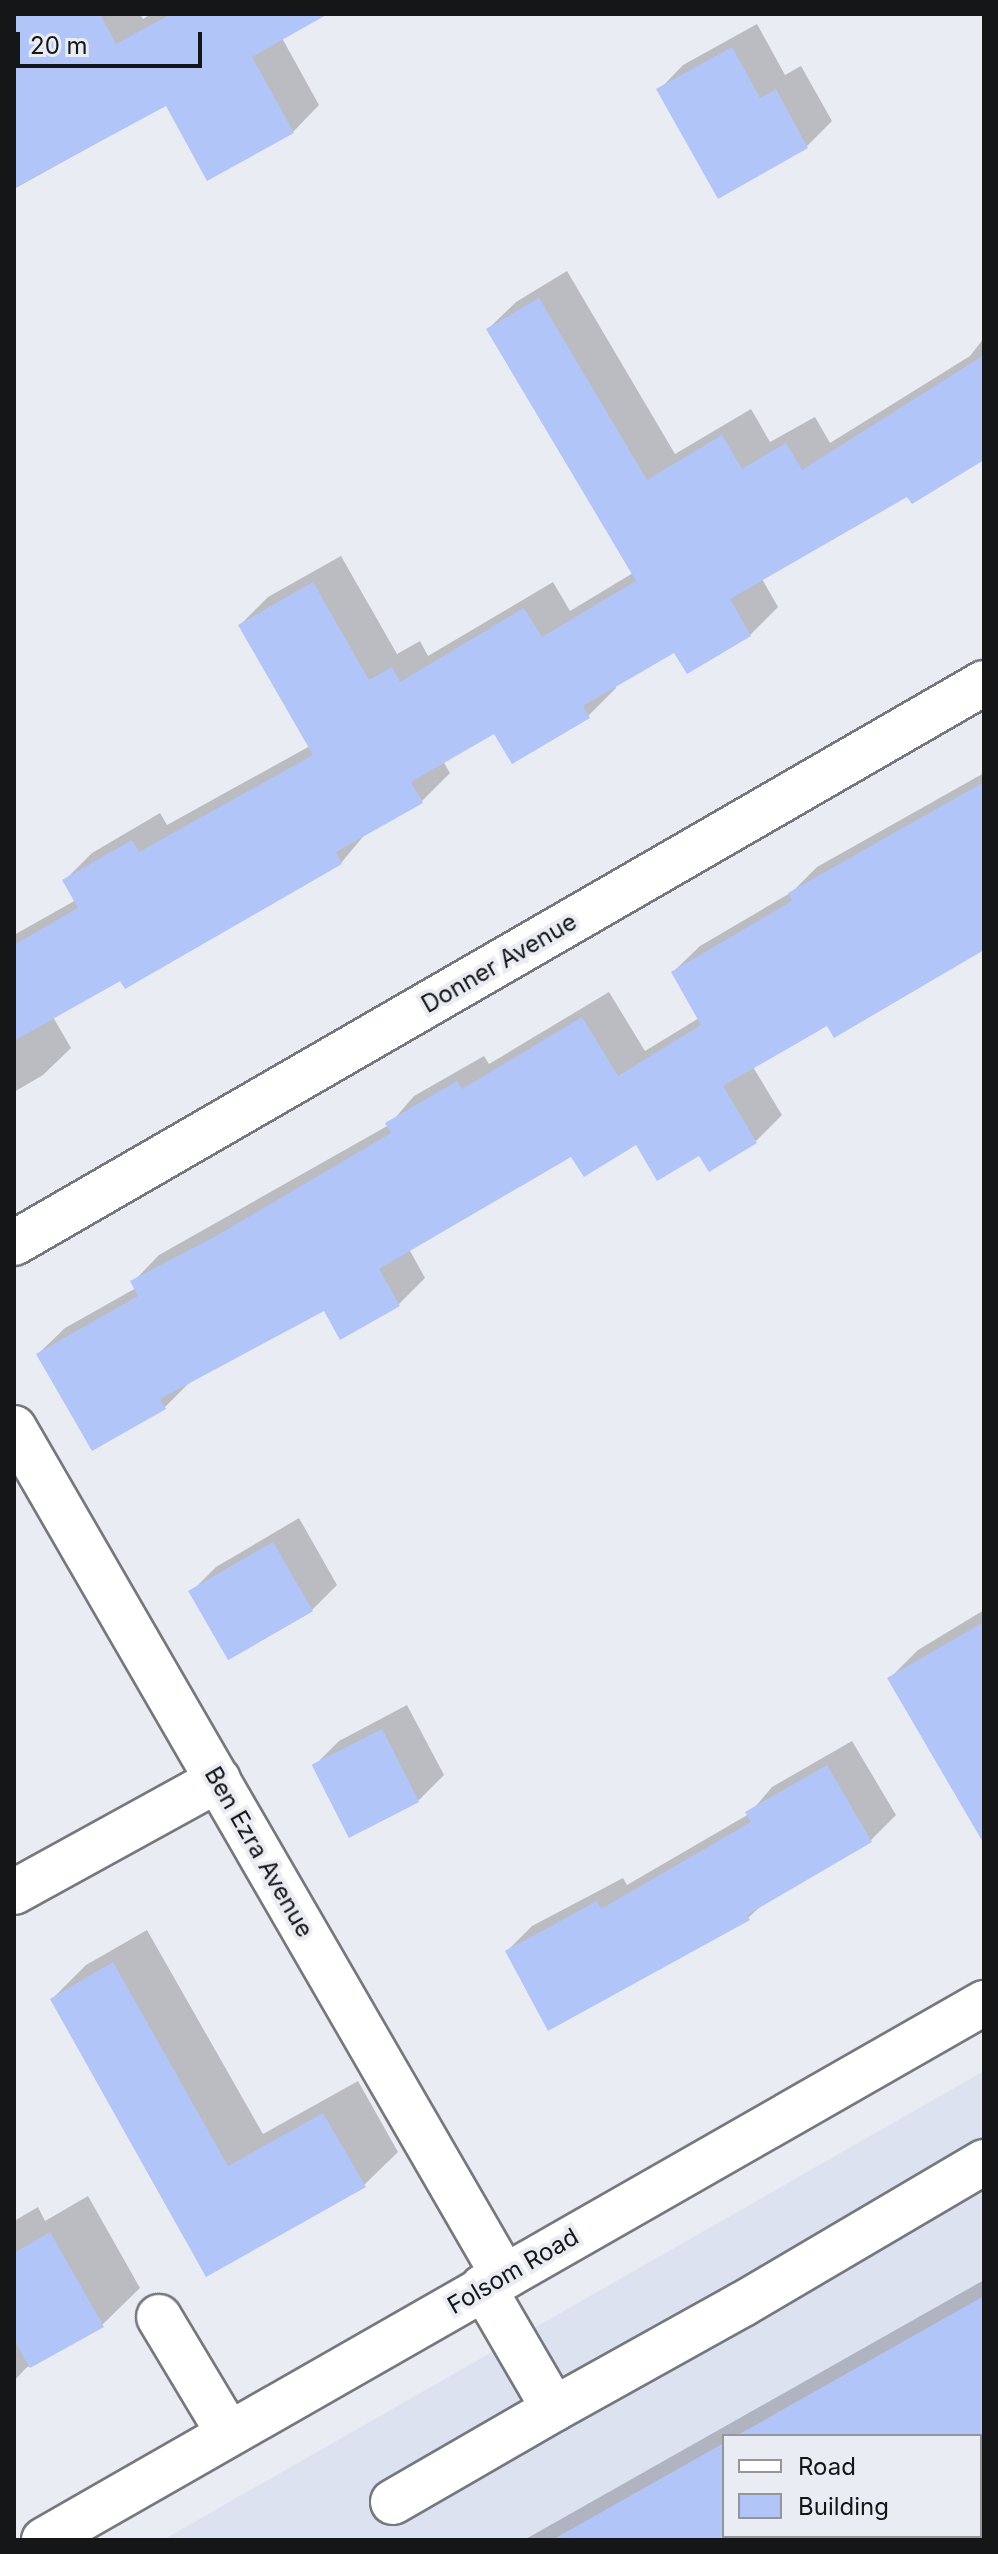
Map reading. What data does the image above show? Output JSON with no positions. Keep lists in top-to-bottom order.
{
  "streets": {
    "street": ["Donner Avenue", "Ben Ezra Avenue", "Folsom Road"]
  },
  "crossings": [
    ["Ben Ezra Avenue", "Folsom Road"]
  ],
  "legend": ["Road", "Building"],
  "scale_bar": "20 m"
}
